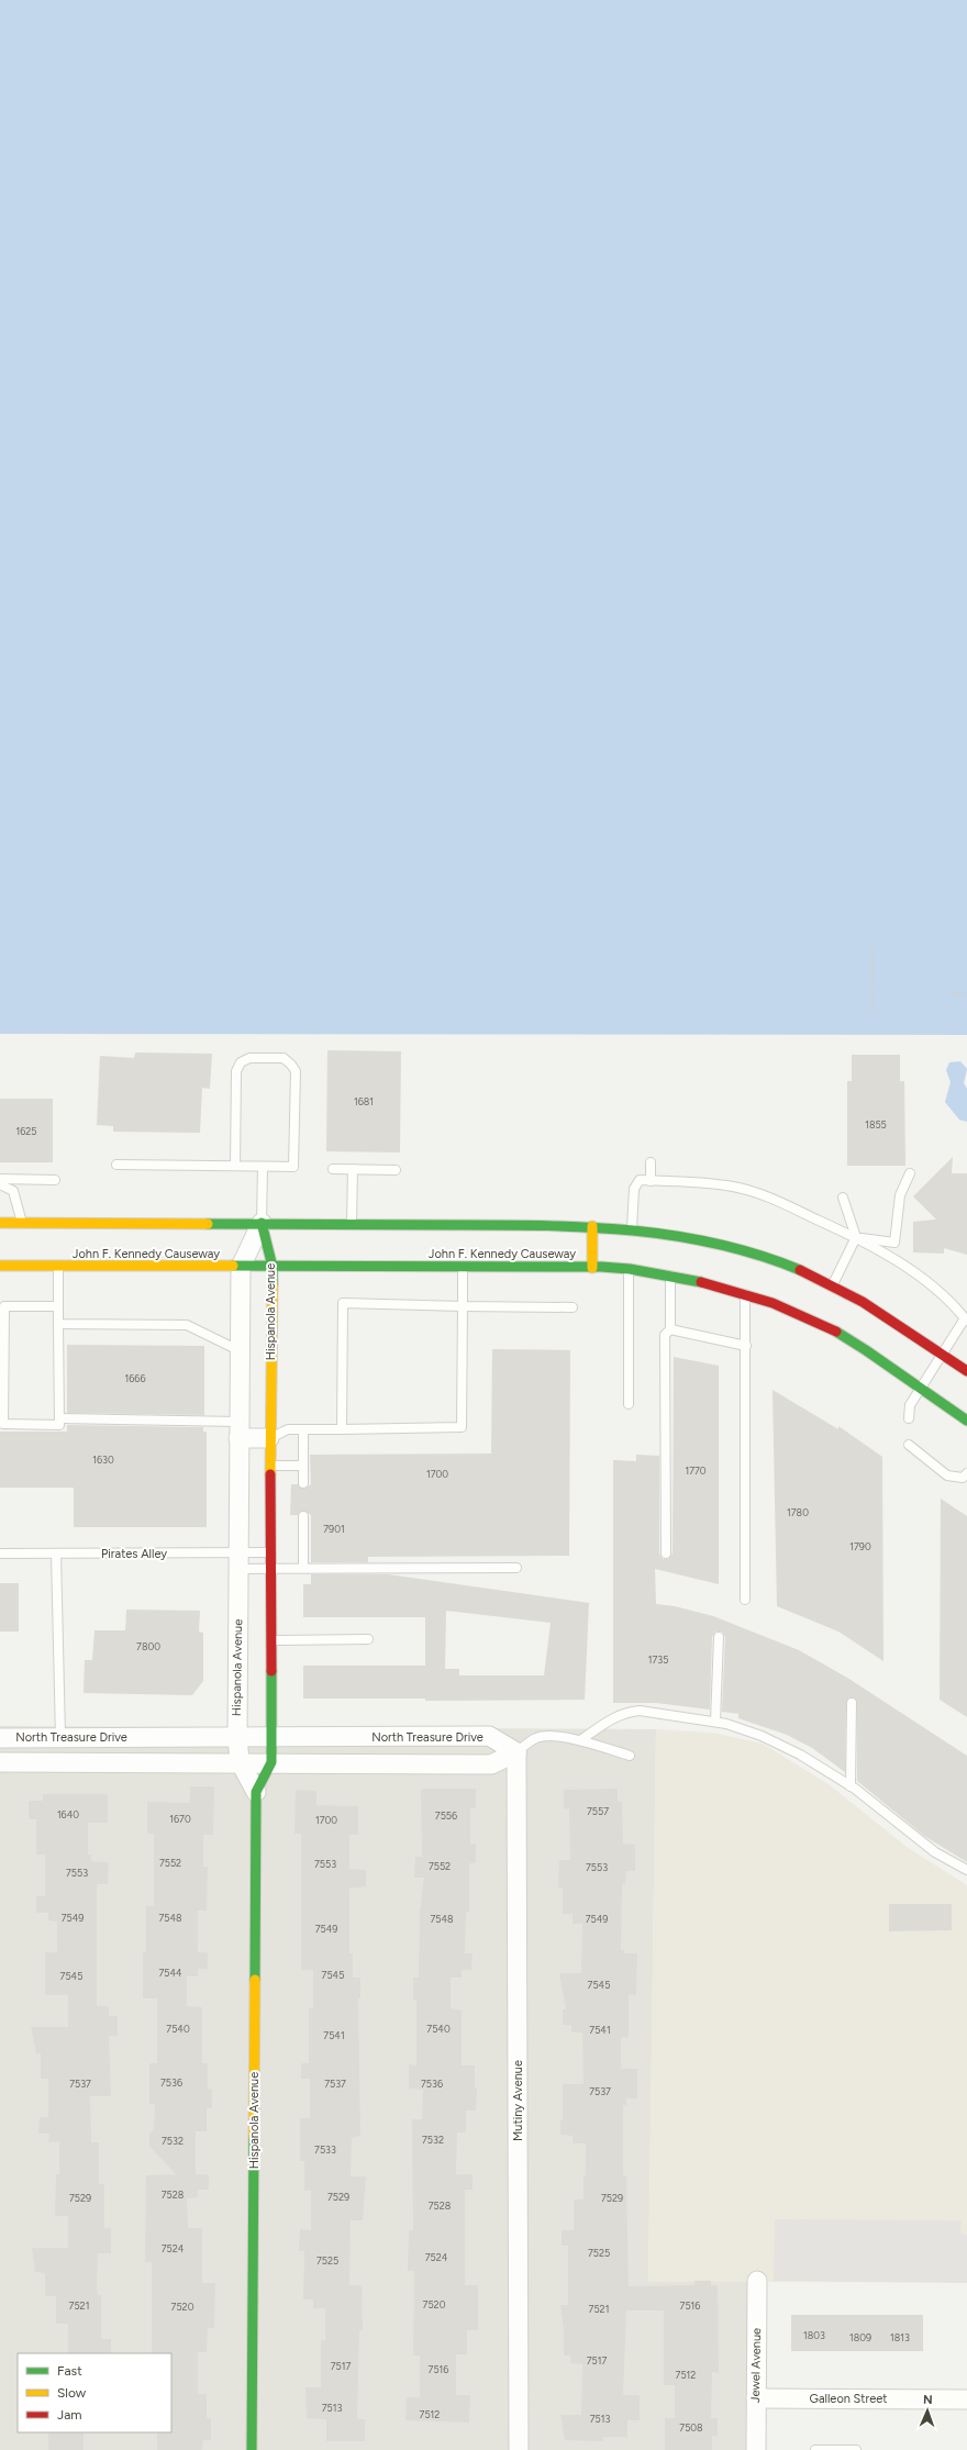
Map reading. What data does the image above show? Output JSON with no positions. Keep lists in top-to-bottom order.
{
  "streets": {
    "main road": ["John F. Kennedy Causeway", "Hispanola Avenue"],
    "street": [
      "North Treasure Drive",
      "Mutiny Avenue",
      "Jewel Avenue",
      "Galleon Street"
    ],
    "lane": ["Pirates Alley"]
  },
  "crossings": [
    ["John F. Kennedy Causeway", "Hispanola Avenue"],
    ["Hispanola Avenue", "Pirates Alley"],
    ["Hispanola Avenue", "North Treasure Drive"],
    ["North Treasure Drive", "Mutiny Avenue"],
    ["Jewel Avenue", "Galleon Street"]
  ],
  "house_numbers": [
    "1681",
    "1855",
    "1625",
    "1666",
    "1630",
    "1770",
    "1700",
    "1780",
    "7901",
    "1790",
    "7800",
    "1735",
    "7557",
    "1640",
    "7556",
    "1670",
    "1700",
    "7552",
    "7553",
    "7552",
    "7553",
    "7553",
    "7549",
    "7548",
    "7548",
    "7549",
    "7549",
    "7544",
    "7545",
    "7545",
    "7545",
    "7540",
    "7540",
    "7541",
    "7541",
    "7536",
    "7537",
    "7537",
    "7536",
    "7537",
    "7532",
    "7532",
    "7533",
    "7528",
    "7529",
    "7529",
    "7529",
    "7528",
    "7524",
    "7525",
    "7524",
    "7525",
    "7520",
    "7521",
    "7516",
    "7520",
    "7521",
    "1803",
    "1809",
    "1813",
    "7517",
    "7517",
    "7516",
    "7512",
    "7513",
    "7512",
    "7513",
    "7508"
  ],
  "legend": ["Fast", "Slow", "Jam"],
  "north": "top"
}
